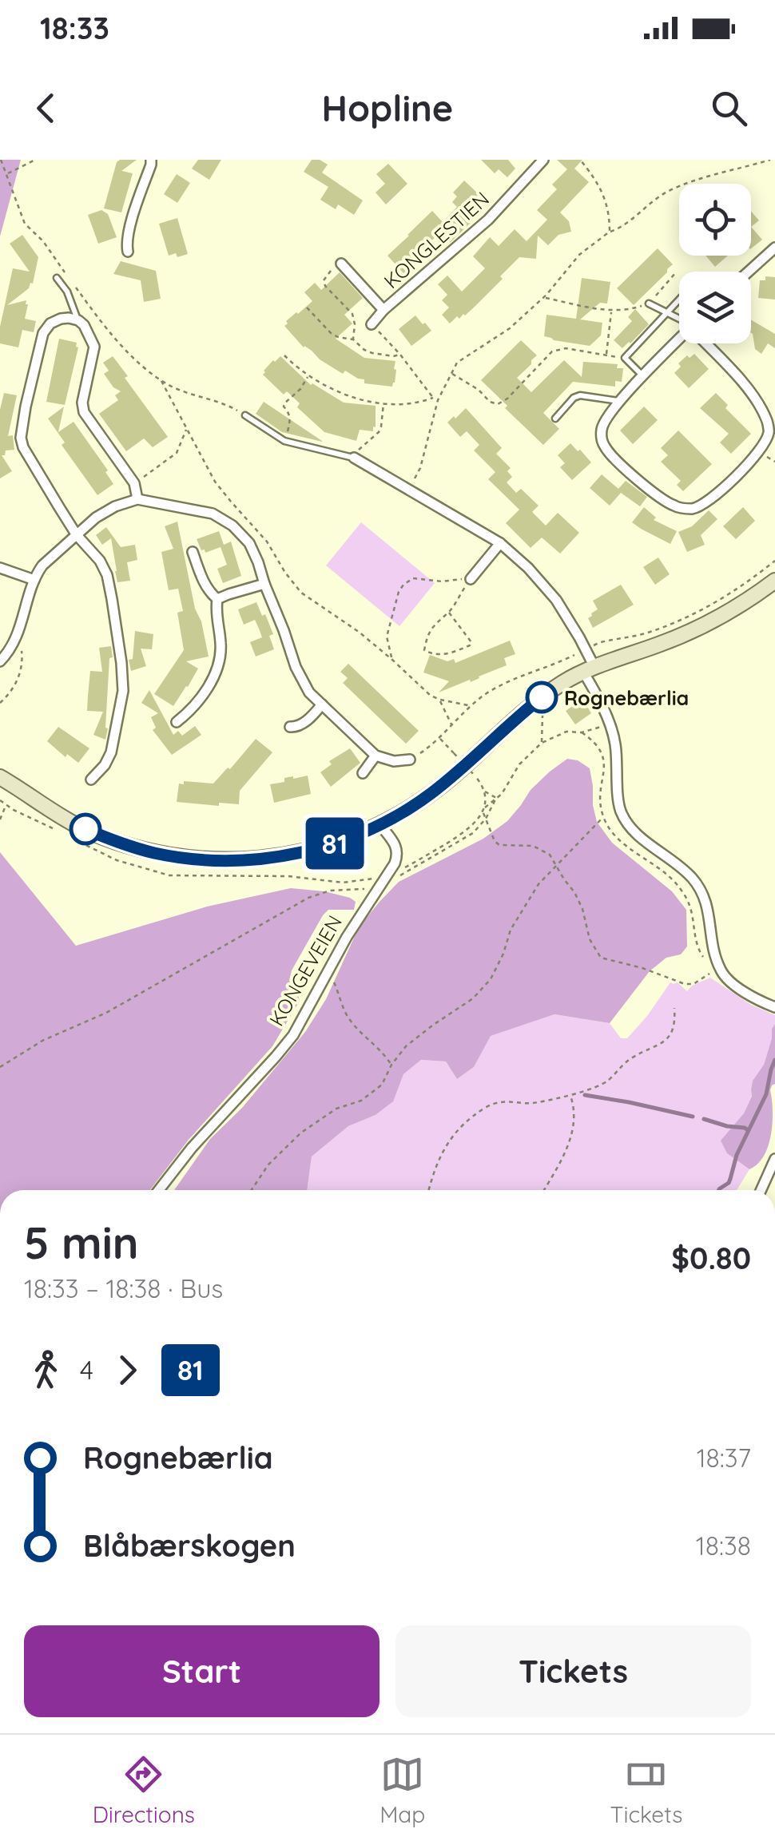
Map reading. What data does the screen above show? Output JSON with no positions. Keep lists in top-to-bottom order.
{
  "streets": {
    "street": ["KONGLESTIEN", "KONGEVEIEN"]
  },
  "places": ["Rognebærlia"],
  "lines": ["bus line 81"],
  "page": {
    "status": "18:33",
    "header": "Hopline",
    "on_map": "81",
    "heading": ["5 min", "18:33 – 18:38 · Bus", "$0.80"],
    "legs": ["4", "81"],
    "list": [
      {
        "name": "Rognebærlia",
        "value": "18:37"
      },
      {
        "name": "Blåbærskogen",
        "value": "18:38"
      }
    ],
    "buttons": ["Start", "Tickets"],
    "tabs": ["Directions", "Map", "Tickets"]
  }
}
